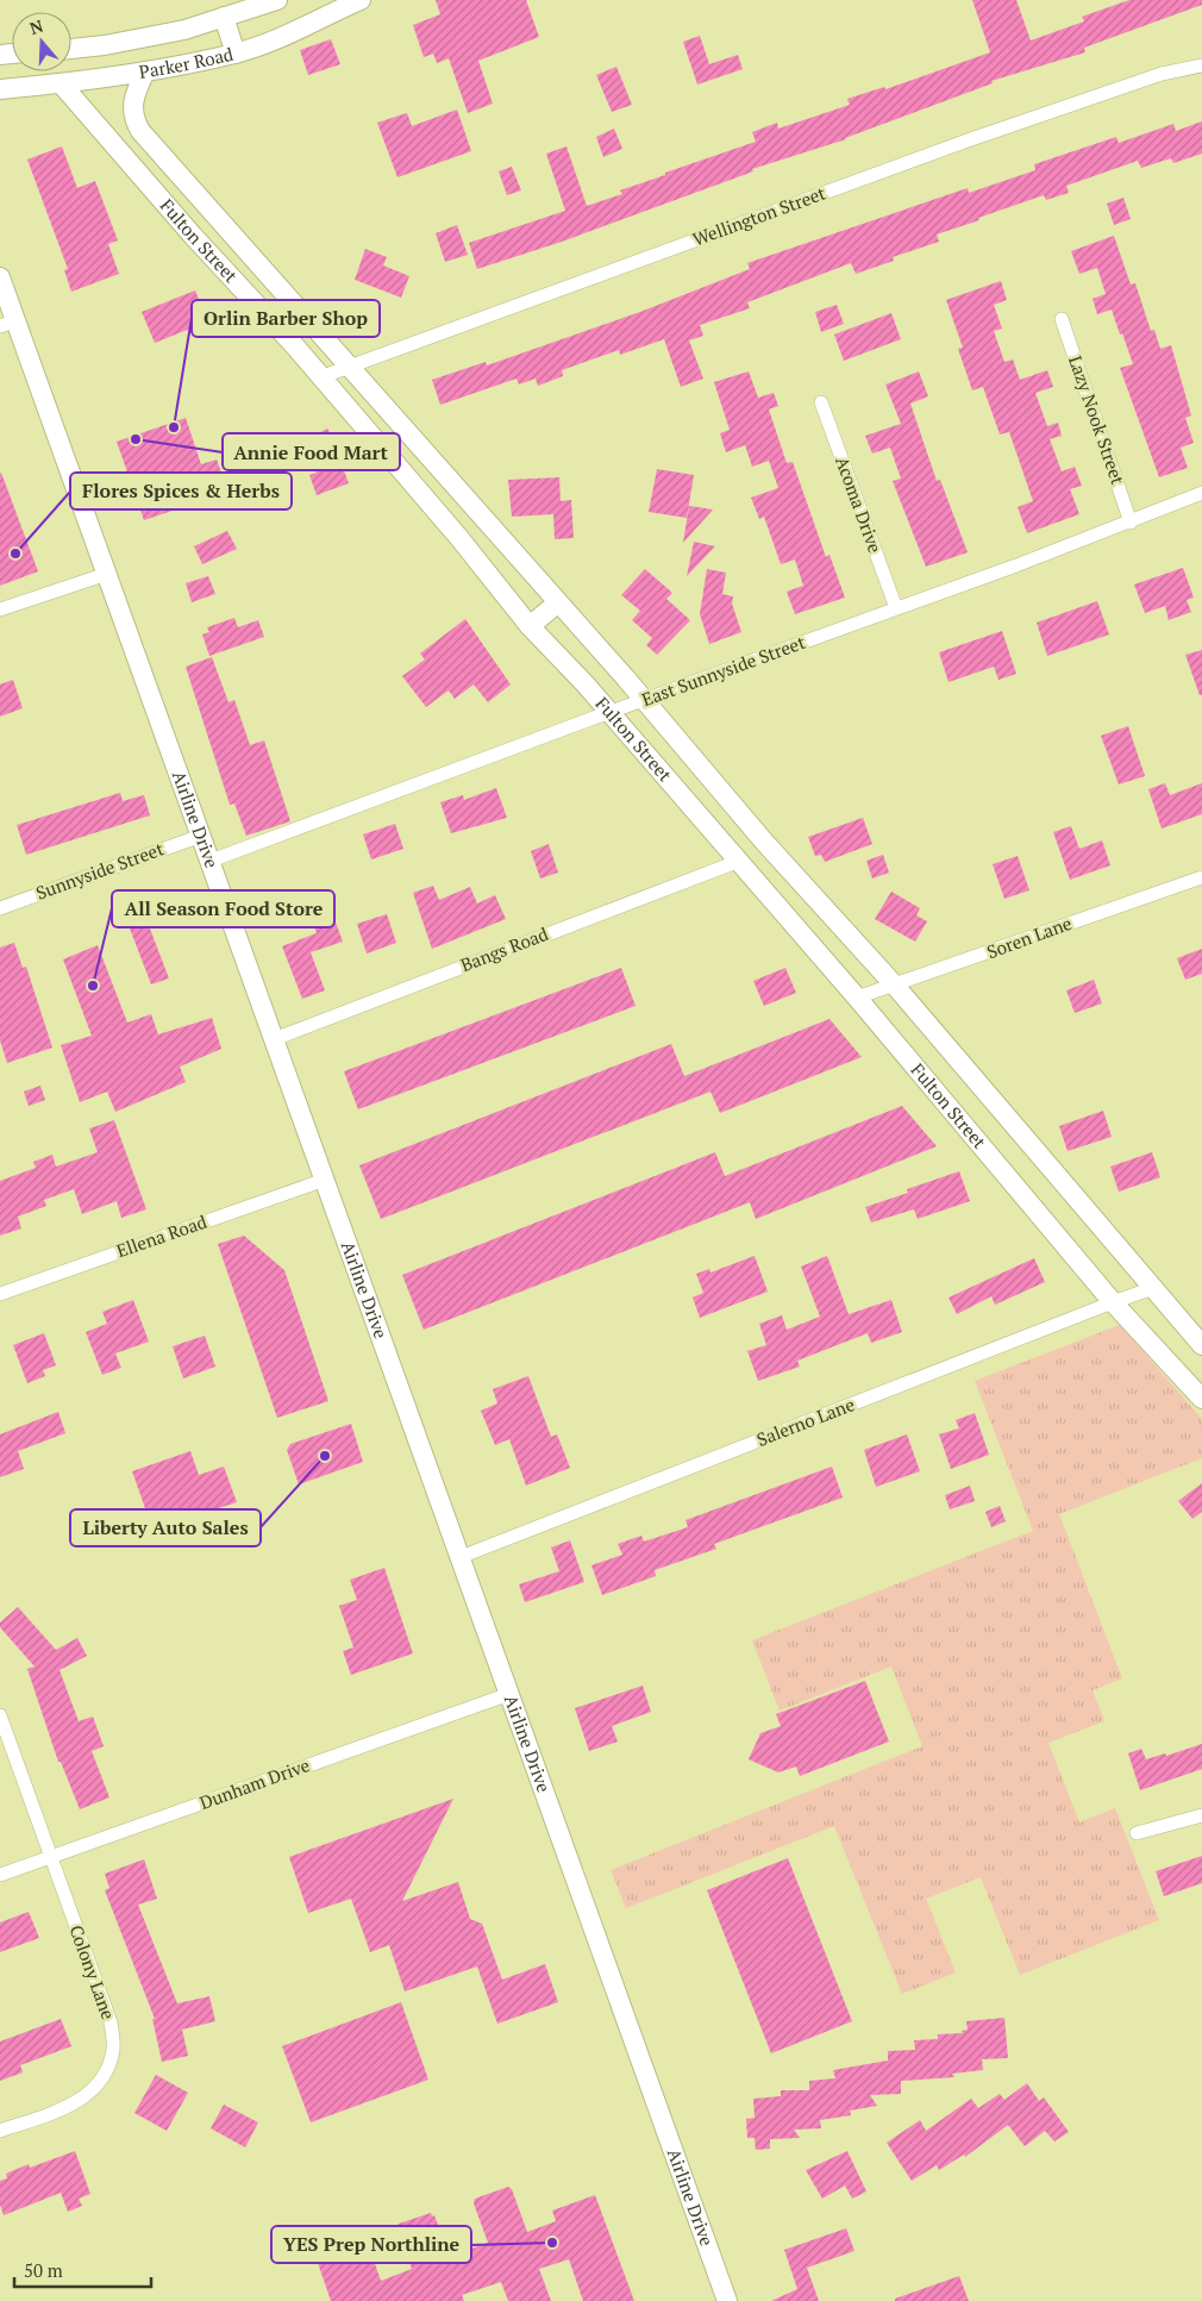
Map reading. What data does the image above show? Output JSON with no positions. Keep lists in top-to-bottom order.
{
  "streets": {
    "street": [
      "Parker Road",
      "Wellington Street",
      "Fulton Street",
      "Lazy Nook Street",
      "Acoma Drive",
      "East Sunnyside Street",
      "Airline Drive",
      "Sunnyside Street",
      "Soren Lane",
      "Bangs Road",
      "Ellena Road",
      "Salerno Lane",
      "Dunham Drive",
      "Colony Lane"
    ]
  },
  "crossings": [
    ["Parker Road", "Fulton Street"],
    ["Wellington Street", "Fulton Street"],
    ["Fulton Street", "East Sunnyside Street"],
    ["Fulton Street", "Soren Lane"],
    ["Fulton Street", "Bangs Road"],
    ["Fulton Street", "Salerno Lane"],
    ["Lazy Nook Street", "East Sunnyside Street"],
    ["Acoma Drive", "East Sunnyside Street"],
    ["East Sunnyside Street", "Airline Drive"],
    ["Airline Drive", "Sunnyside Street"],
    ["Airline Drive", "Bangs Road"],
    ["Airline Drive", "Ellena Road"],
    ["Airline Drive", "Salerno Lane"],
    ["Airline Drive", "Dunham Drive"],
    ["Dunham Drive", "Colony Lane"]
  ],
  "places": [
    "Orlin Barber Shop",
    "Annie Food Mart",
    "Flores Spices & Herbs",
    "All Season Food Store",
    "Liberty Auto Sales",
    "YES Prep Northline"
  ],
  "scale_bar": "50 m",
  "north": "top"
}
